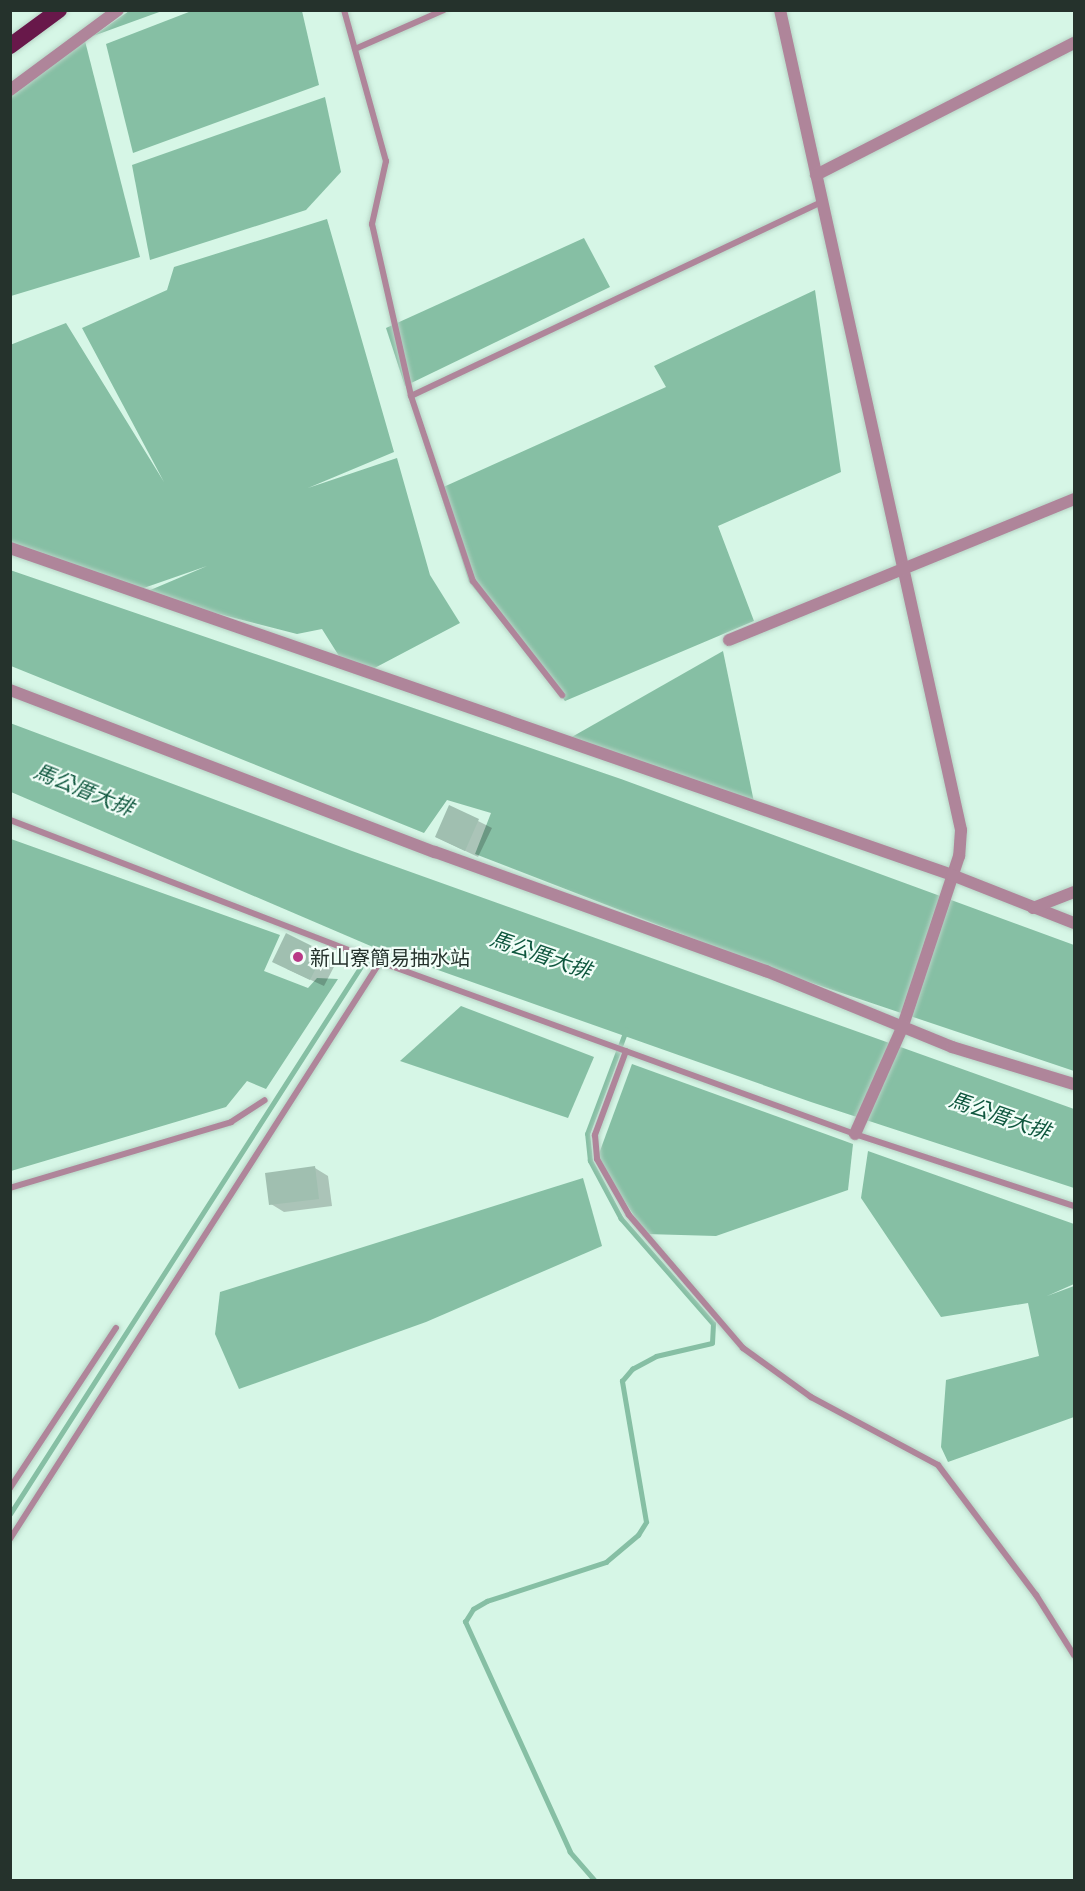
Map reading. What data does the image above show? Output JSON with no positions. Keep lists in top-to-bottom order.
{
  "water": ["馬公厝大排"],
  "places": ["新山寮簡易抽水站"]
}
